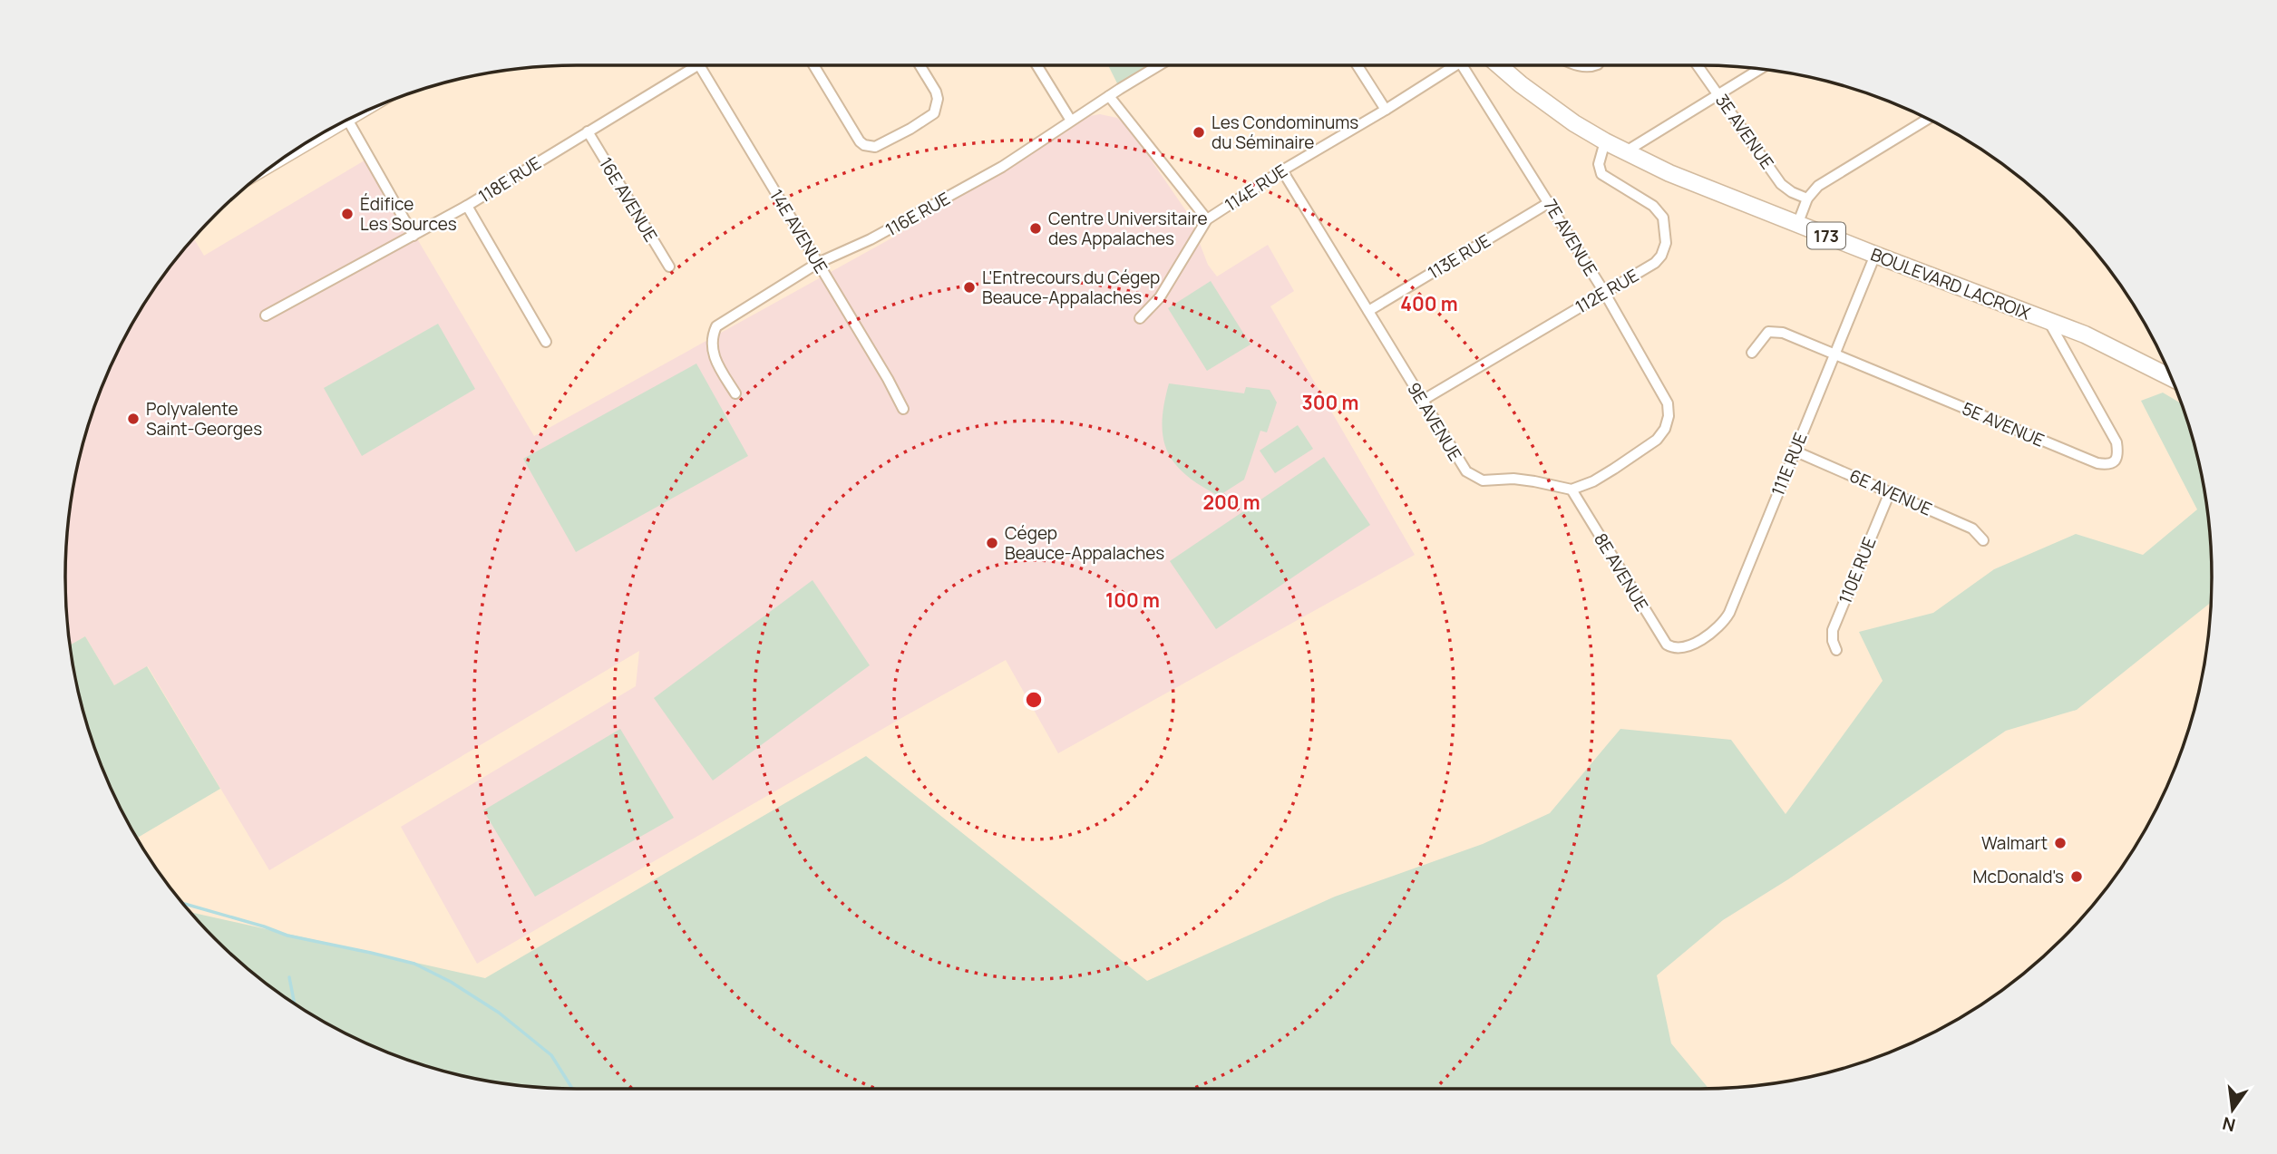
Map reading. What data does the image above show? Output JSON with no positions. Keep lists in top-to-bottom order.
{
  "streets": {
    "main road": ["173", "BOULEVARD LACROIX"],
    "street": [
      "3E AVENUE",
      "118E RUE",
      "114E RUE",
      "16E AVENUE",
      "116E RUE",
      "14E AVENUE",
      "7E AVENUE",
      "113E RUE",
      "112E RUE",
      "9E AVENUE",
      "5E AVENUE",
      "111E RUE",
      "6E AVENUE",
      "110E RUE",
      "8E AVENUE"
    ]
  },
  "crossings": [
    ["118E RUE", "16E AVENUE"],
    ["114E RUE", "9E AVENUE"],
    ["116E RUE", "14E AVENUE"],
    ["7E AVENUE", "113E RUE"],
    ["7E AVENUE", "112E RUE"],
    ["7E AVENUE", "9E AVENUE"],
    ["7E AVENUE", "8E AVENUE"],
    ["113E RUE", "9E AVENUE"],
    ["BOULEVARD LACROIX", "112E RUE"],
    ["BOULEVARD LACROIX", "5E AVENUE"],
    ["BOULEVARD LACROIX", "111E RUE"],
    ["112E RUE", "9E AVENUE"],
    ["9E AVENUE", "8E AVENUE"],
    ["5E AVENUE", "111E RUE"],
    ["111E RUE", "6E AVENUE"],
    ["111E RUE", "8E AVENUE"],
    ["6E AVENUE", "110E RUE"]
  ],
  "places": [
    "Les Condominums du Séminaire",
    "Édifice Les Sources",
    "Centre Universitaire des Appalaches",
    "L'Entrecours du Cégep Beauce-Appalaches",
    "Polyvalente Saint-Georges",
    "Cégep Beauce-Appalaches",
    "Walmart",
    "McDonald's"
  ],
  "north": "bottom",
  "rings": [
    "400 m",
    "300 m",
    "200 m",
    "100 m"
  ]
}
